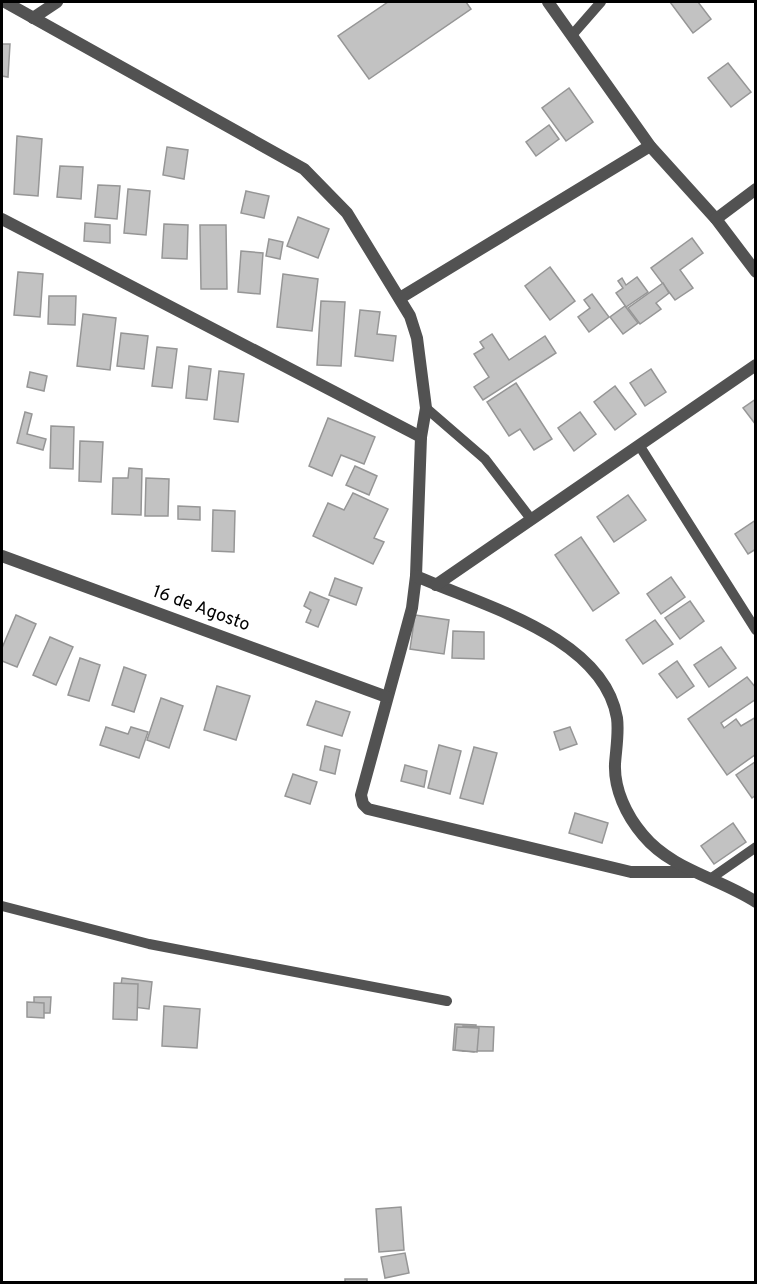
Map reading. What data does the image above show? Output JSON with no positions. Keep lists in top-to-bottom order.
{
  "streets": {
    "street": ["16 de Agosto"]
  }
}
